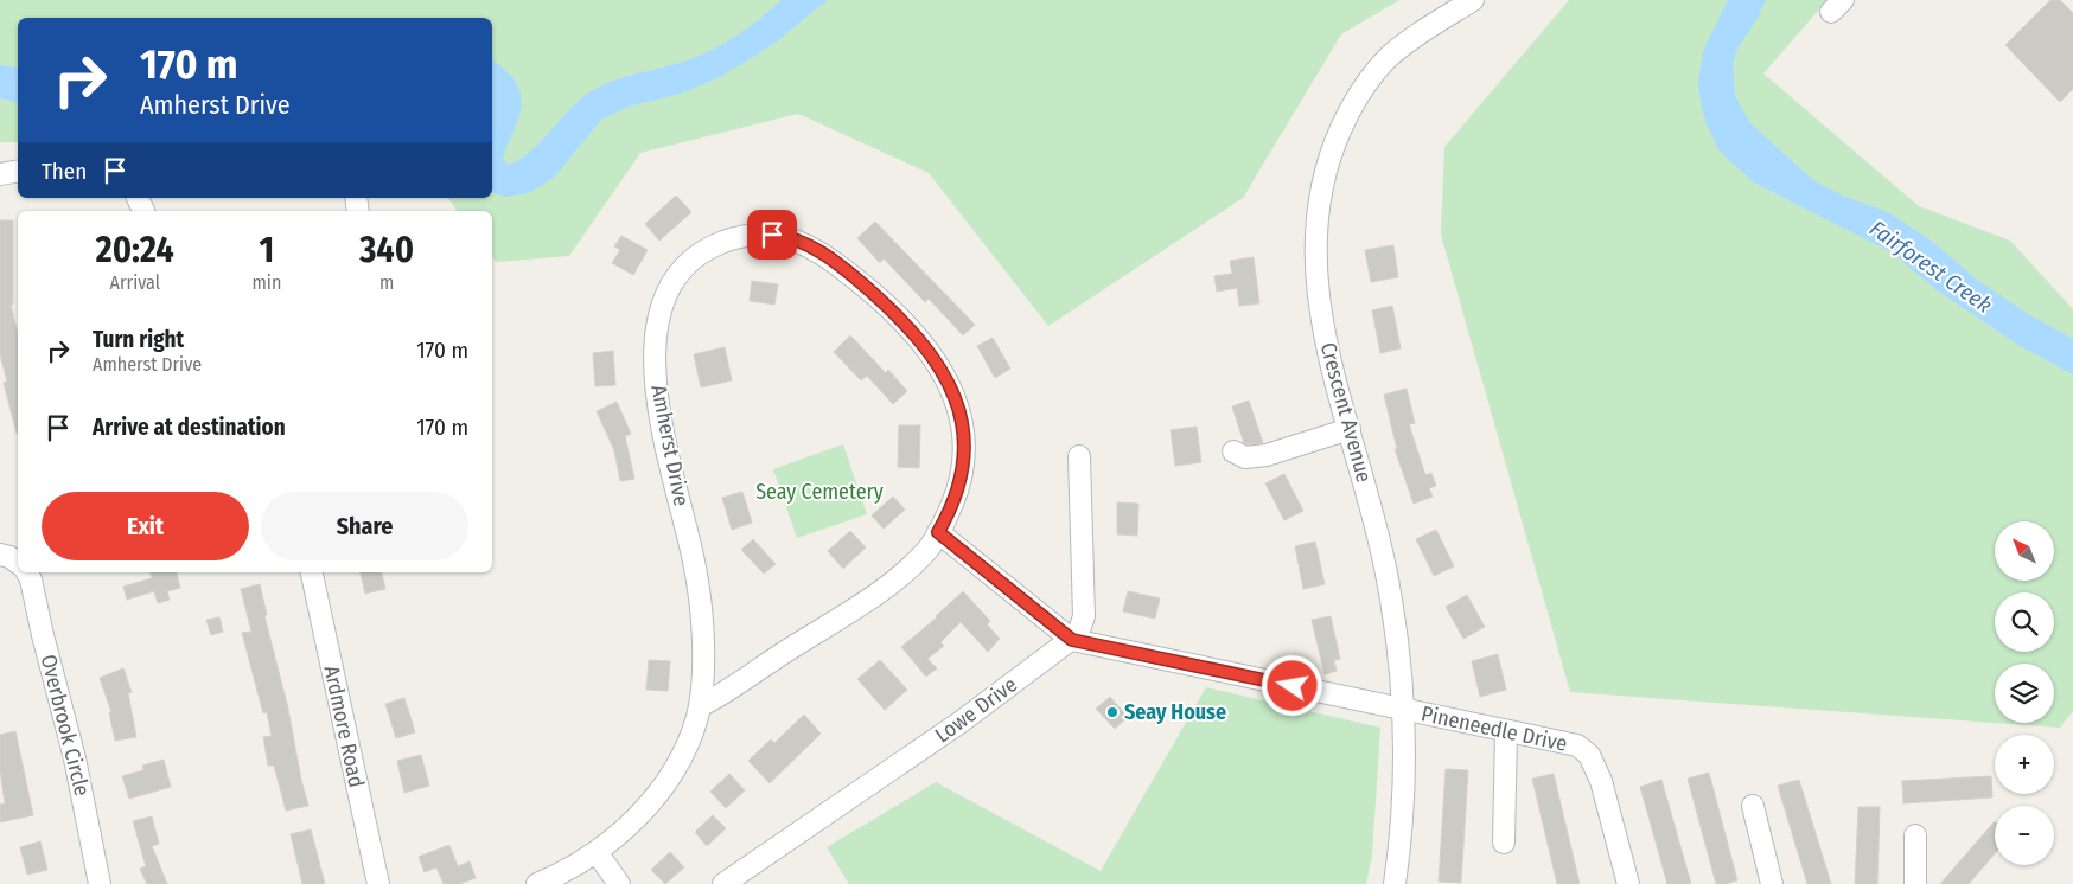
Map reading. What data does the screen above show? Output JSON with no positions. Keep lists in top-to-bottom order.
{
  "streets": {
    "street": [
      "Crescent Avenue",
      "Amherst Drive",
      "Lowe Drive",
      "Overbrook Circle",
      "Ardmore Road",
      "Pineneedle Drive"
    ]
  },
  "crossings": [
    ["Crescent Avenue", "Pineneedle Drive"],
    ["Lowe Drive", "Pineneedle Drive"]
  ],
  "water": ["Fairforest Creek"],
  "parks": ["Seay Cemetery"],
  "places": ["Seay House"],
  "north": "top left",
  "page": {
    "turn": ["170 m", "Amherst Drive"],
    "then": "Then",
    "eta": [
      "20:24",
      "Arrival",
      "1",
      "min",
      "340",
      "m"
    ],
    "list": [
      {
        "name": "Turn right",
        "note": "Amherst Drive",
        "value": "170 m"
      },
      {
        "name": "Arrive at destination",
        "value": "170 m"
      }
    ],
    "buttons": ["Exit", "Share"],
    "map_buttons": ["+", "−"]
  }
}
